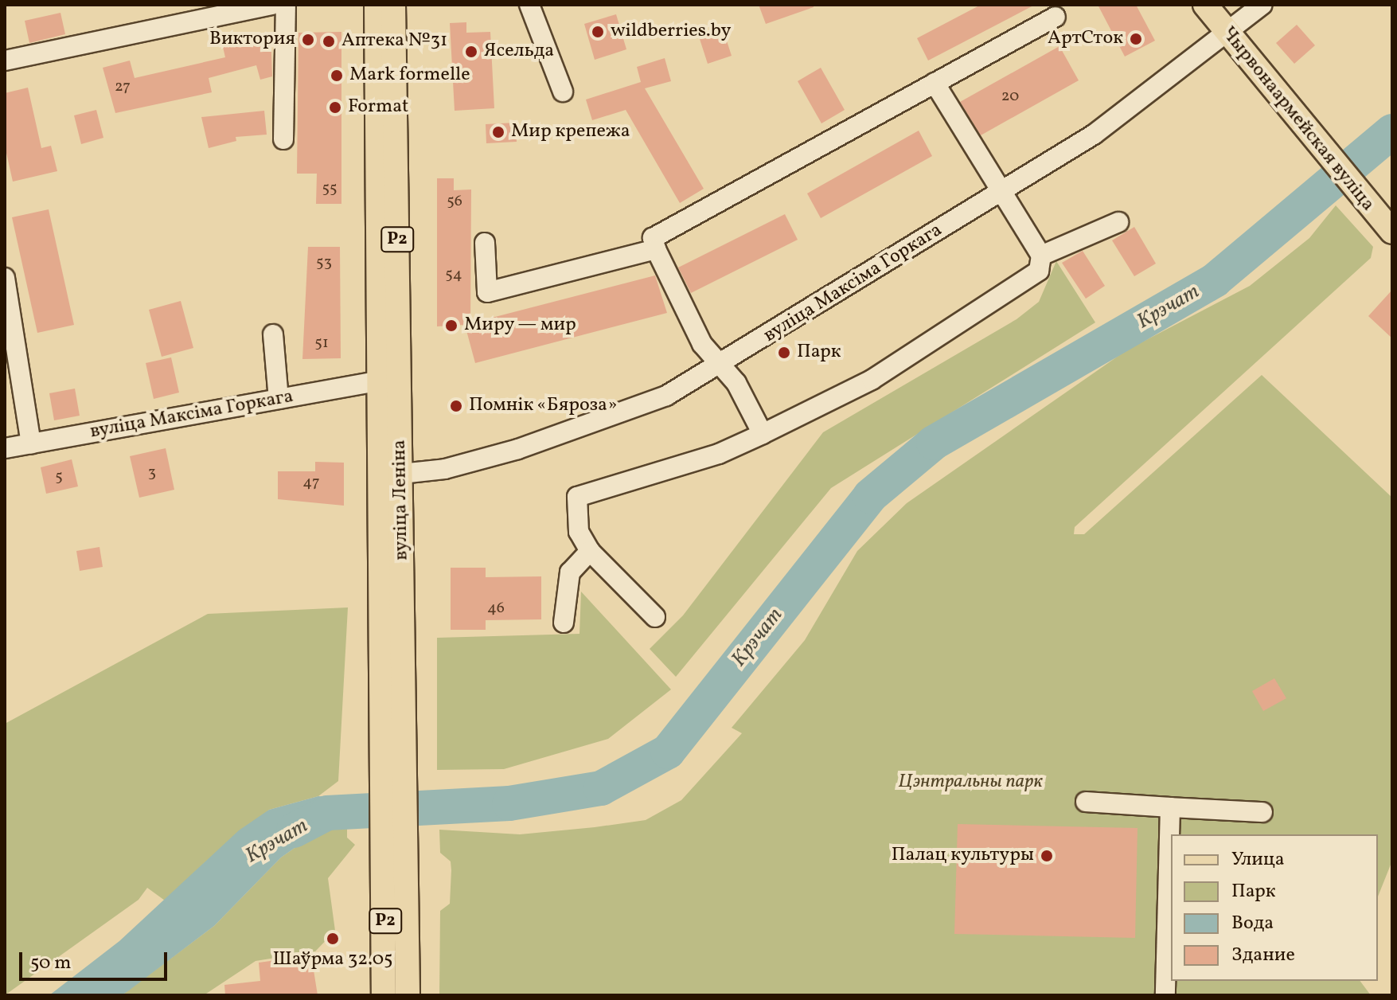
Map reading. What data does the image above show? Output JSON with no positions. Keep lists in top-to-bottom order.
{
  "streets": {
    "main road": ["Чырвонаармейская вуліца", "Р2", "вуліца Леніна"],
    "street": ["вуліца Максіма Горкага"]
  },
  "crossings": [
    ["Чырвонаармейская вуліца", "вуліца Максіма Горкага"],
    ["вуліца Максіма Горкага", "вуліца Леніна"]
  ],
  "water": ["Крэчат"],
  "parks": ["Цэнтральны парк"],
  "places": [
    "wildberries.by",
    "АртСток",
    "Виктория",
    "Аптека №31",
    "Ясельда",
    "Mark formelle",
    "Format",
    "Мир крепежа",
    "Миру — мир",
    "Парк",
    "Помнік «Бяроза»",
    "Палац культуры",
    "Шаўрма 32.05"
  ],
  "house_numbers": [
    "27",
    "20",
    "55",
    "56",
    "53",
    "54",
    "51",
    "3",
    "5",
    "47",
    "46"
  ],
  "legend": [
    "Улица",
    "Парк",
    "Вода",
    "Здание"
  ],
  "scale_bar": "50 m"
}
